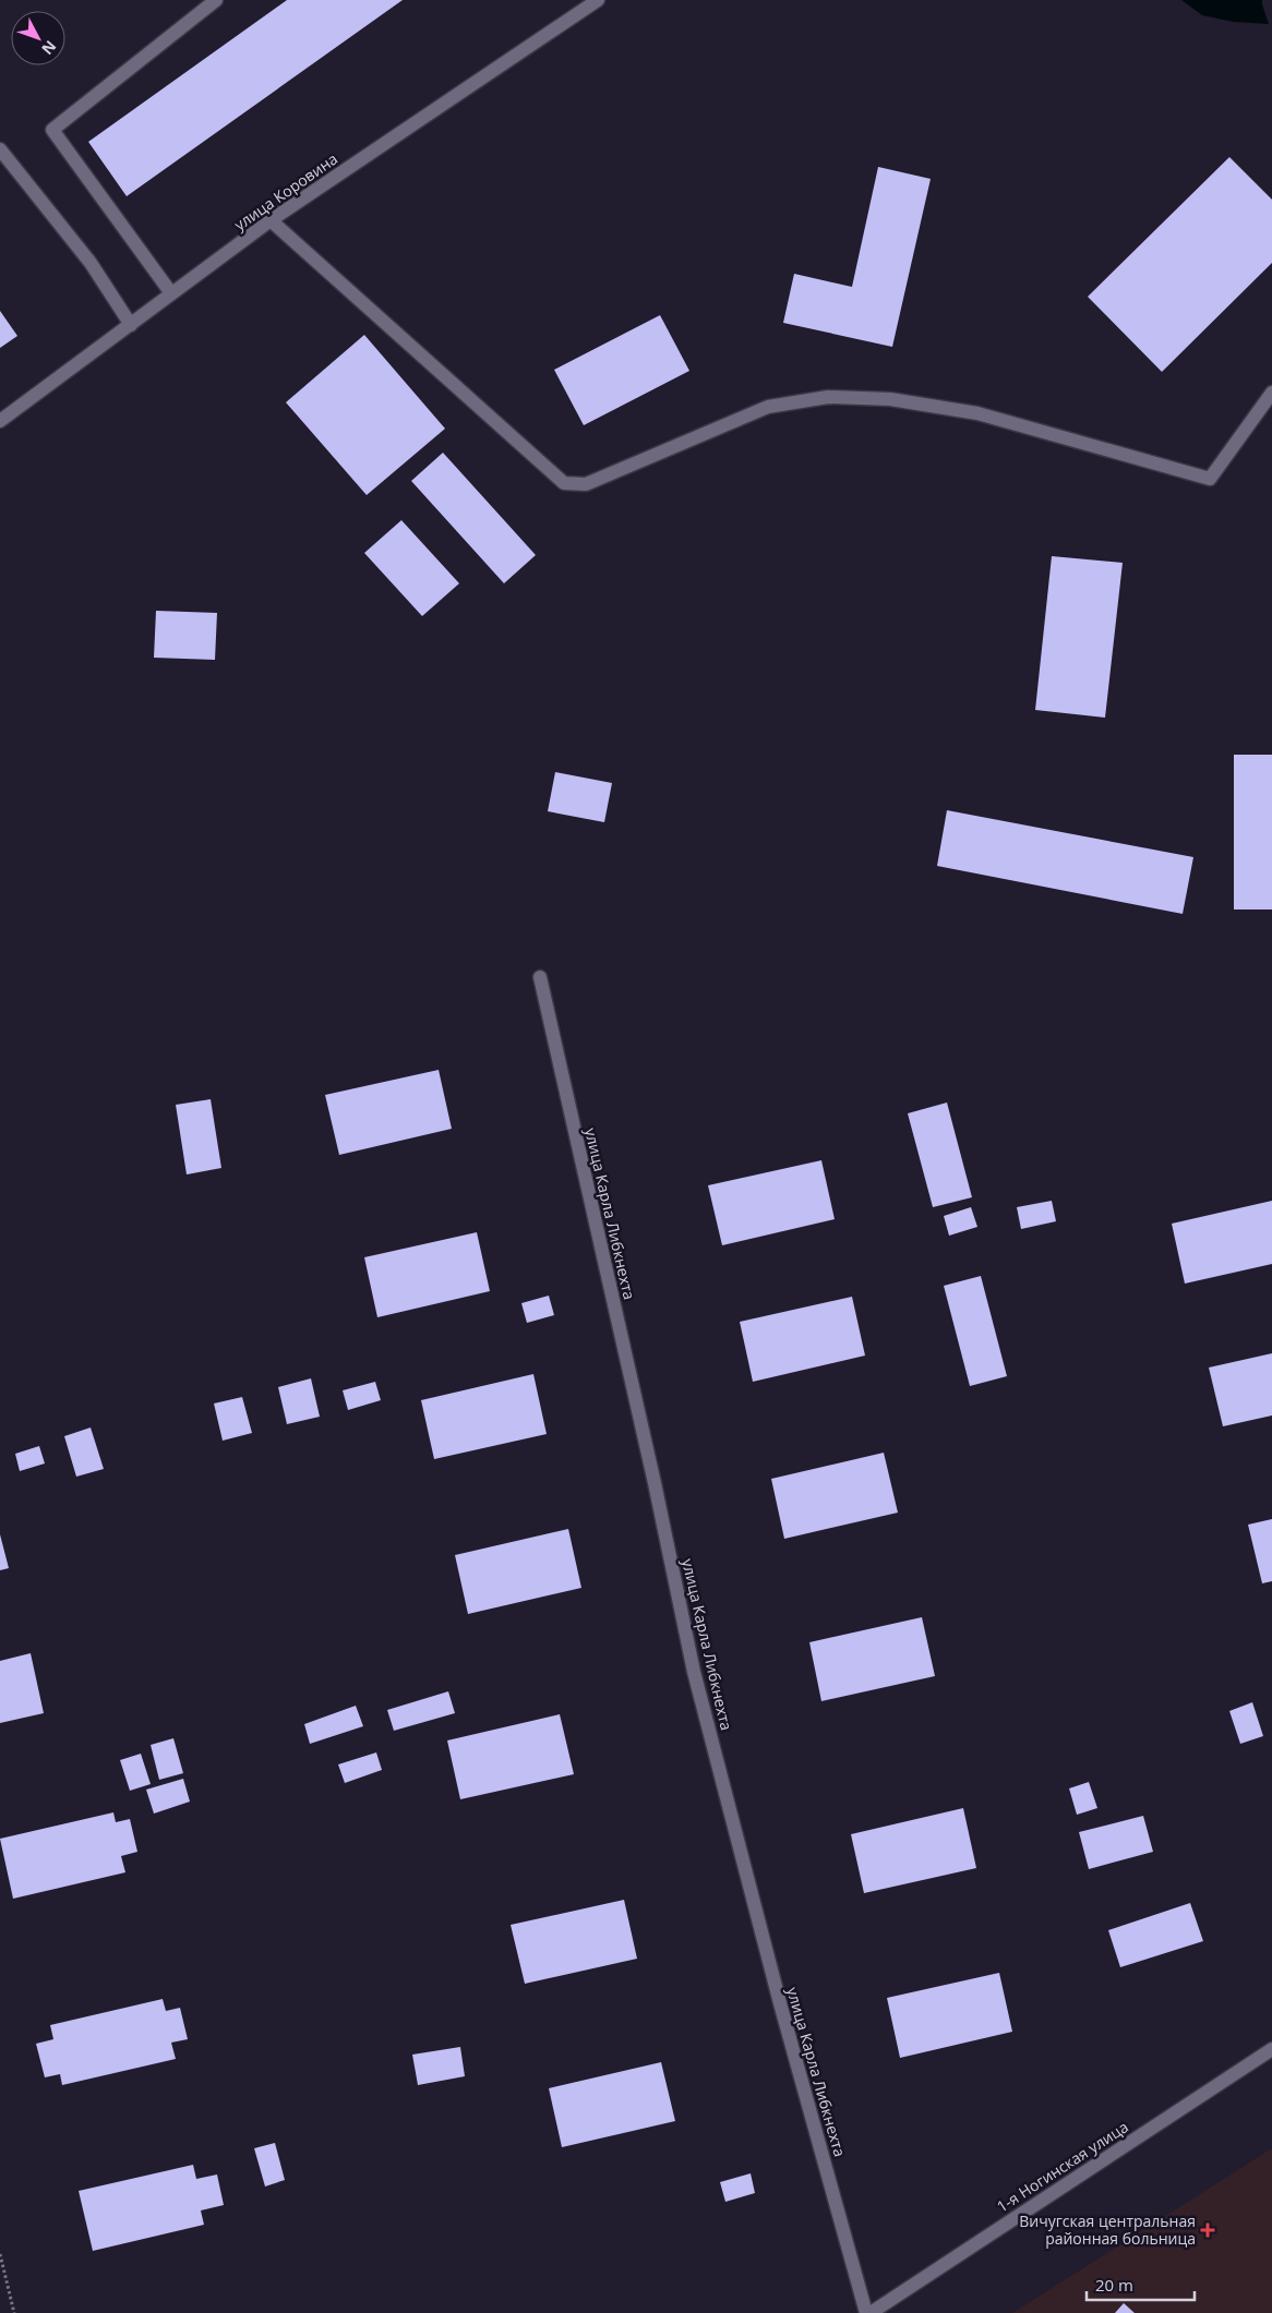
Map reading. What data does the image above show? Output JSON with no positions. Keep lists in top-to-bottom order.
{
  "streets": {
    "street": ["улица Коровина", "улица Карла Либкнехта", "1-я Ногинская улица"]
  },
  "places": {
    "health": ["Вичугская центральная районная больница"]
  },
  "scale_bar": "20 m",
  "north": "bottom right"
}
